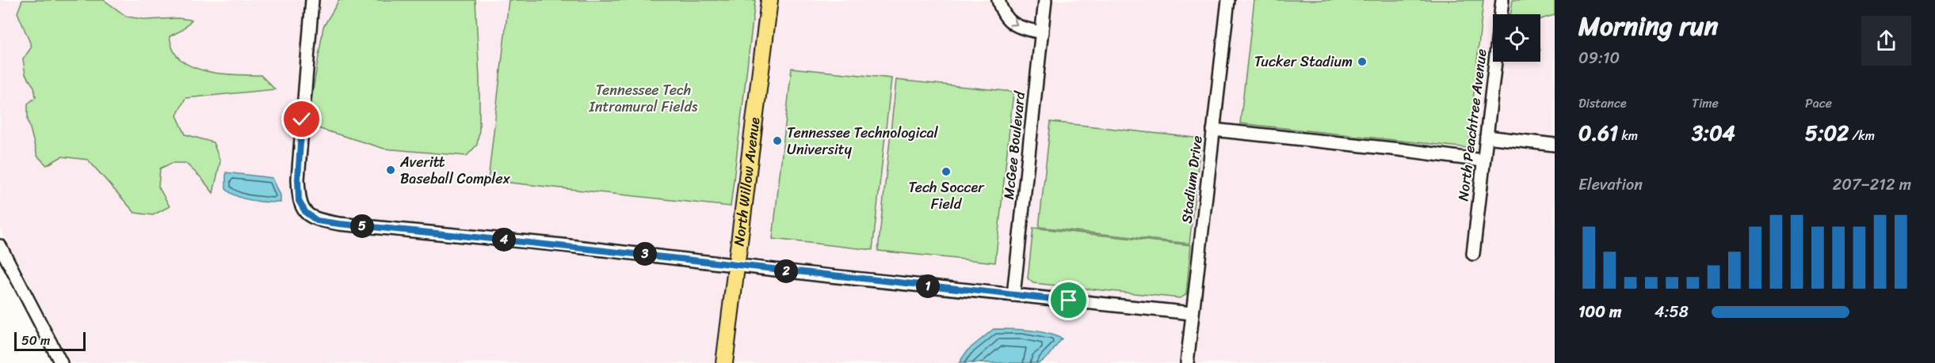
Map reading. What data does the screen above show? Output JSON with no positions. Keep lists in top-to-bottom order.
{
  "streets": {
    "main road": ["North Willow Avenue"],
    "street": ["North Peachtree Avenue", "McGee Boulevard", "Stadium Drive"]
  },
  "parks": ["Tennessee Tech Intramural Fields"],
  "places": [
    "Tucker Stadium",
    "Tennessee Technological University",
    "Averitt Baseball Complex",
    "Tech Soccer Field"
  ],
  "scale_bar": "50 m",
  "page": {
    "heading": ["Morning run", "09:10"],
    "stats": [
      ["Distance", "0.61 km"],
      ["Time", "3:04"],
      ["Pace", "5:02 /km"]
    ],
    "chart": ["Elevation", "207–212 m"],
    "pins": [
      "5",
      "4",
      "3",
      "2",
      "1"
    ],
    "list": [
      {
        "name": "100 m",
        "note": "4:58"
      }
    ],
    "scale": "50 m"
  }
}
